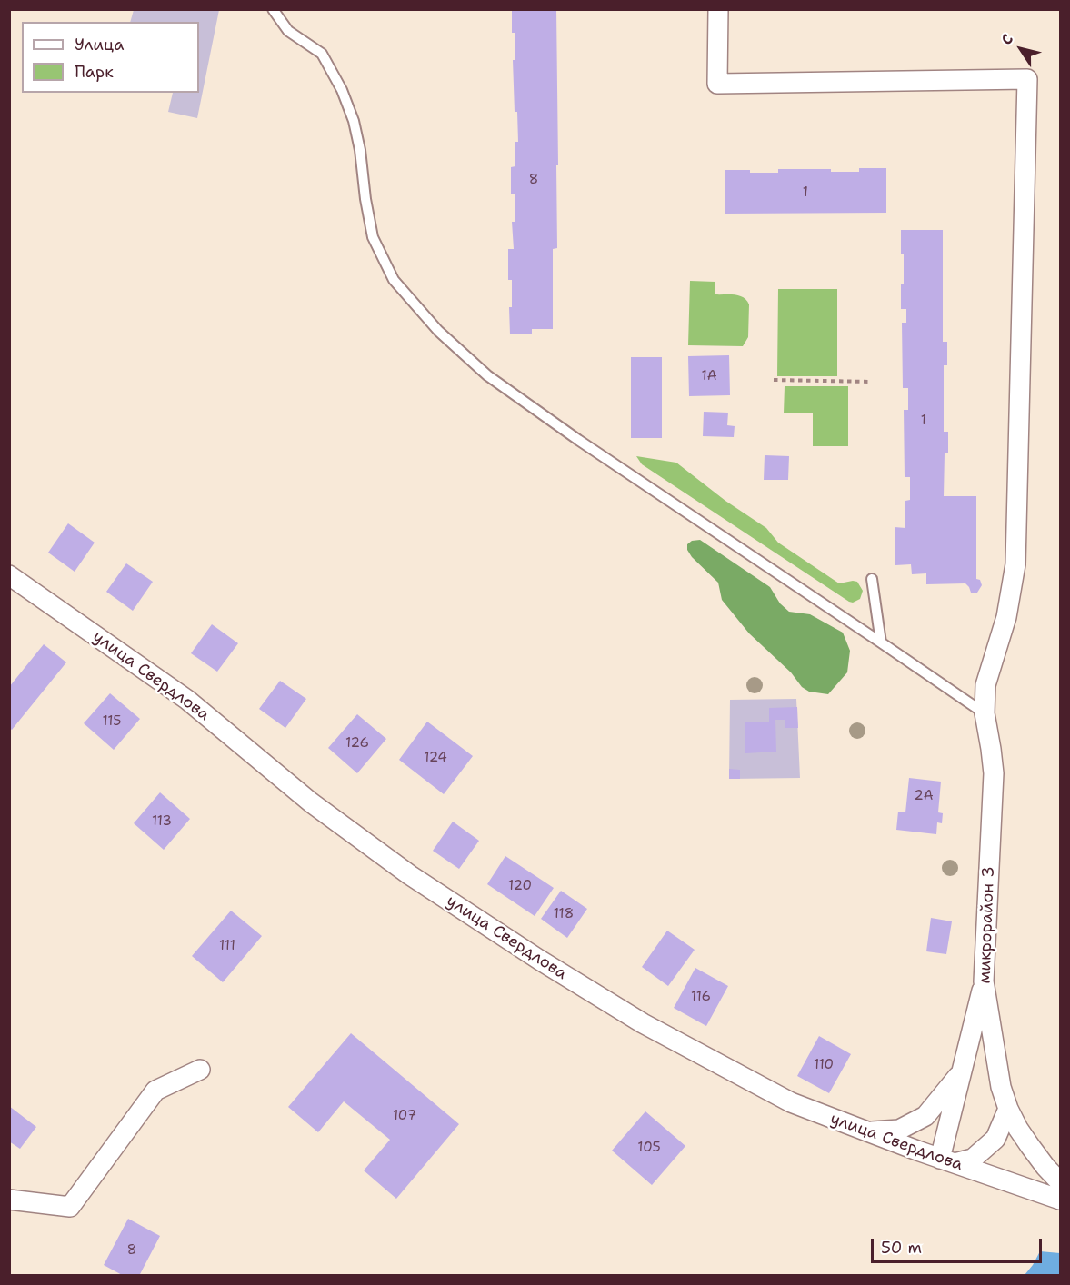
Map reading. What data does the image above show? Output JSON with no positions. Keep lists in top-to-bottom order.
{
  "streets": {
    "street": ["улица Свердлова", "микрорайон 3"]
  },
  "house_numbers": [
    "8",
    "1",
    "1А",
    "1",
    "115",
    "126",
    "124",
    "2А",
    "113",
    "120",
    "118",
    "111",
    "116",
    "110",
    "107",
    "105",
    "8"
  ],
  "legend": ["Улица", "Парк"],
  "scale_bar": "50 m",
  "north": "top left"
}
